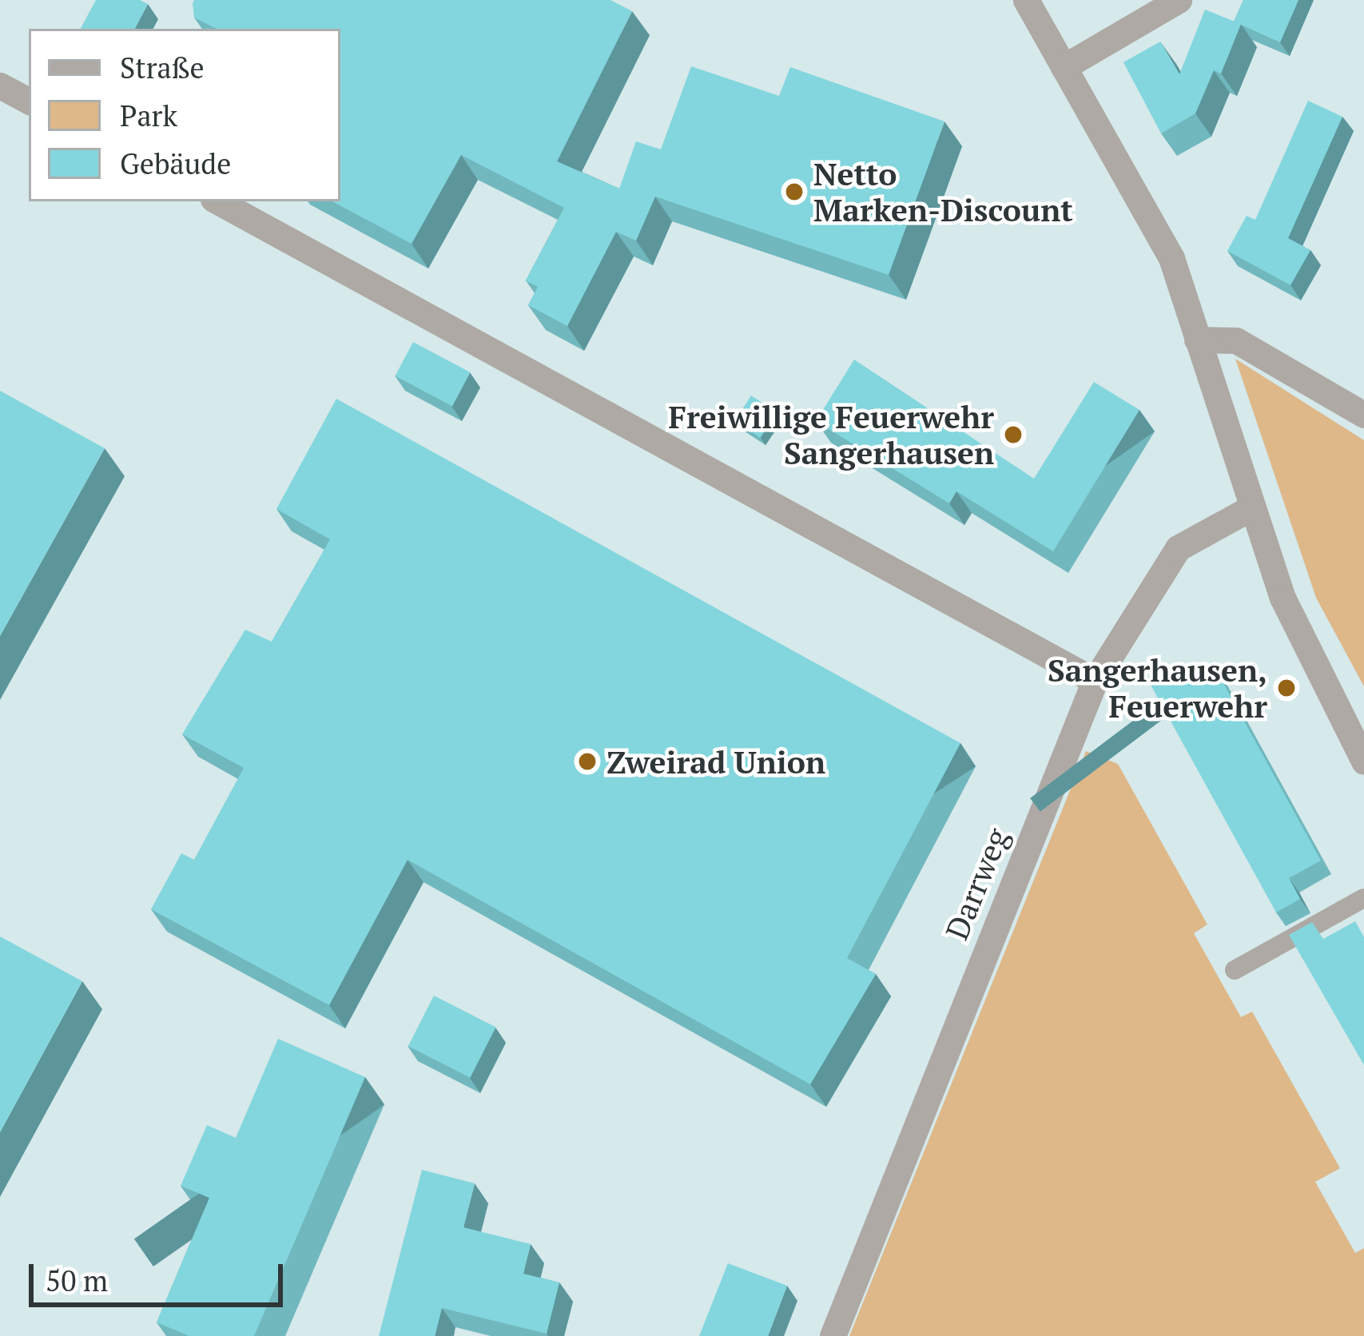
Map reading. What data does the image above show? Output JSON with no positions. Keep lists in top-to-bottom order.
{
  "streets": {
    "street": ["Darrweg"]
  },
  "places": [
    "Netto Marken-Discount",
    "Freiwillige Feuerwehr Sangerhausen",
    "Sangerhausen, Feuerwehr",
    "Zweirad Union"
  ],
  "legend": ["Straße", "Park", "Gebäude"],
  "scale_bar": "50 m"
}
